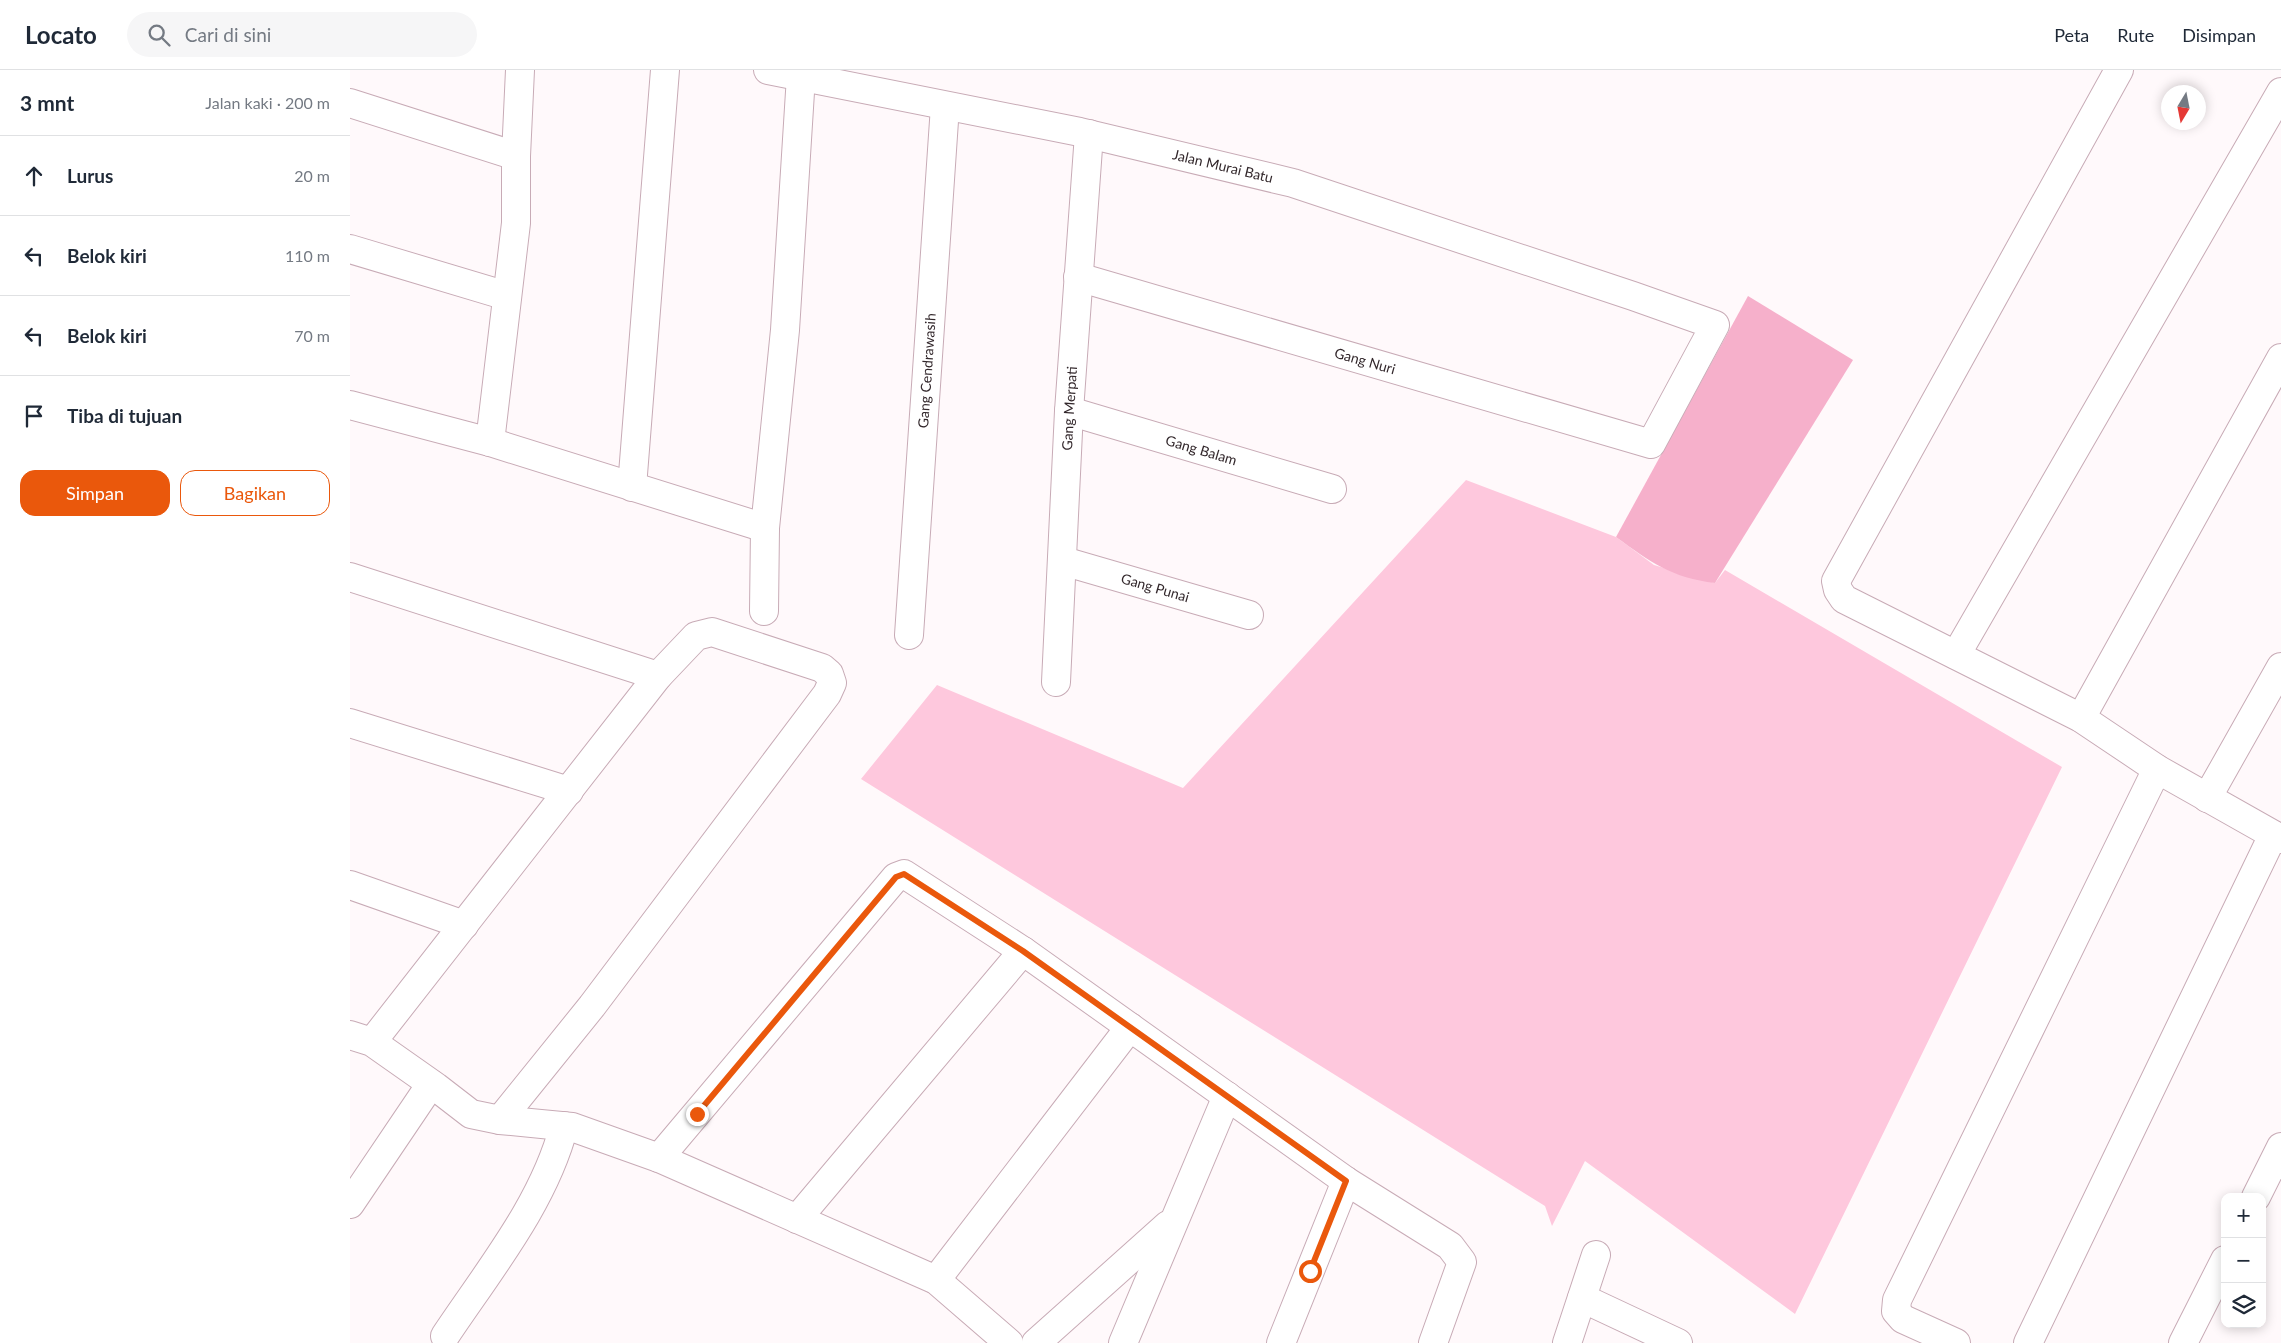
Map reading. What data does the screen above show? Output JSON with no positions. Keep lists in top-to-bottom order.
{
  "streets": {
    "street": [
      "Jalan Murai Batu",
      "Gang Nuri",
      "Gang Cendrawasih",
      "Gang Merpati",
      "Gang Balam",
      "Gang Punai"
    ]
  },
  "crossings": [
    ["Jalan Murai Batu", "Gang Nuri"],
    ["Jalan Murai Batu", "Gang Cendrawasih"],
    ["Jalan Murai Batu", "Gang Merpati"],
    ["Gang Nuri", "Gang Merpati"],
    ["Gang Merpati", "Gang Balam"],
    ["Gang Merpati", "Gang Punai"]
  ],
  "north": "bottom",
  "page": {
    "header": "Locato",
    "search": "Cari di sini",
    "nav": ["Peta", "Rute", "Disimpan"],
    "heading": ["3 mnt", "Jalan kaki · 200 m"],
    "list": [
      ["Lurus", "20 m"],
      ["Belok kiri", "110 m"],
      ["Belok kiri", "70 m"],
      "Tiba di tujuan"
    ],
    "buttons": ["Simpan", "Bagikan"],
    "map_buttons": ["+", "−"]
  }
}
